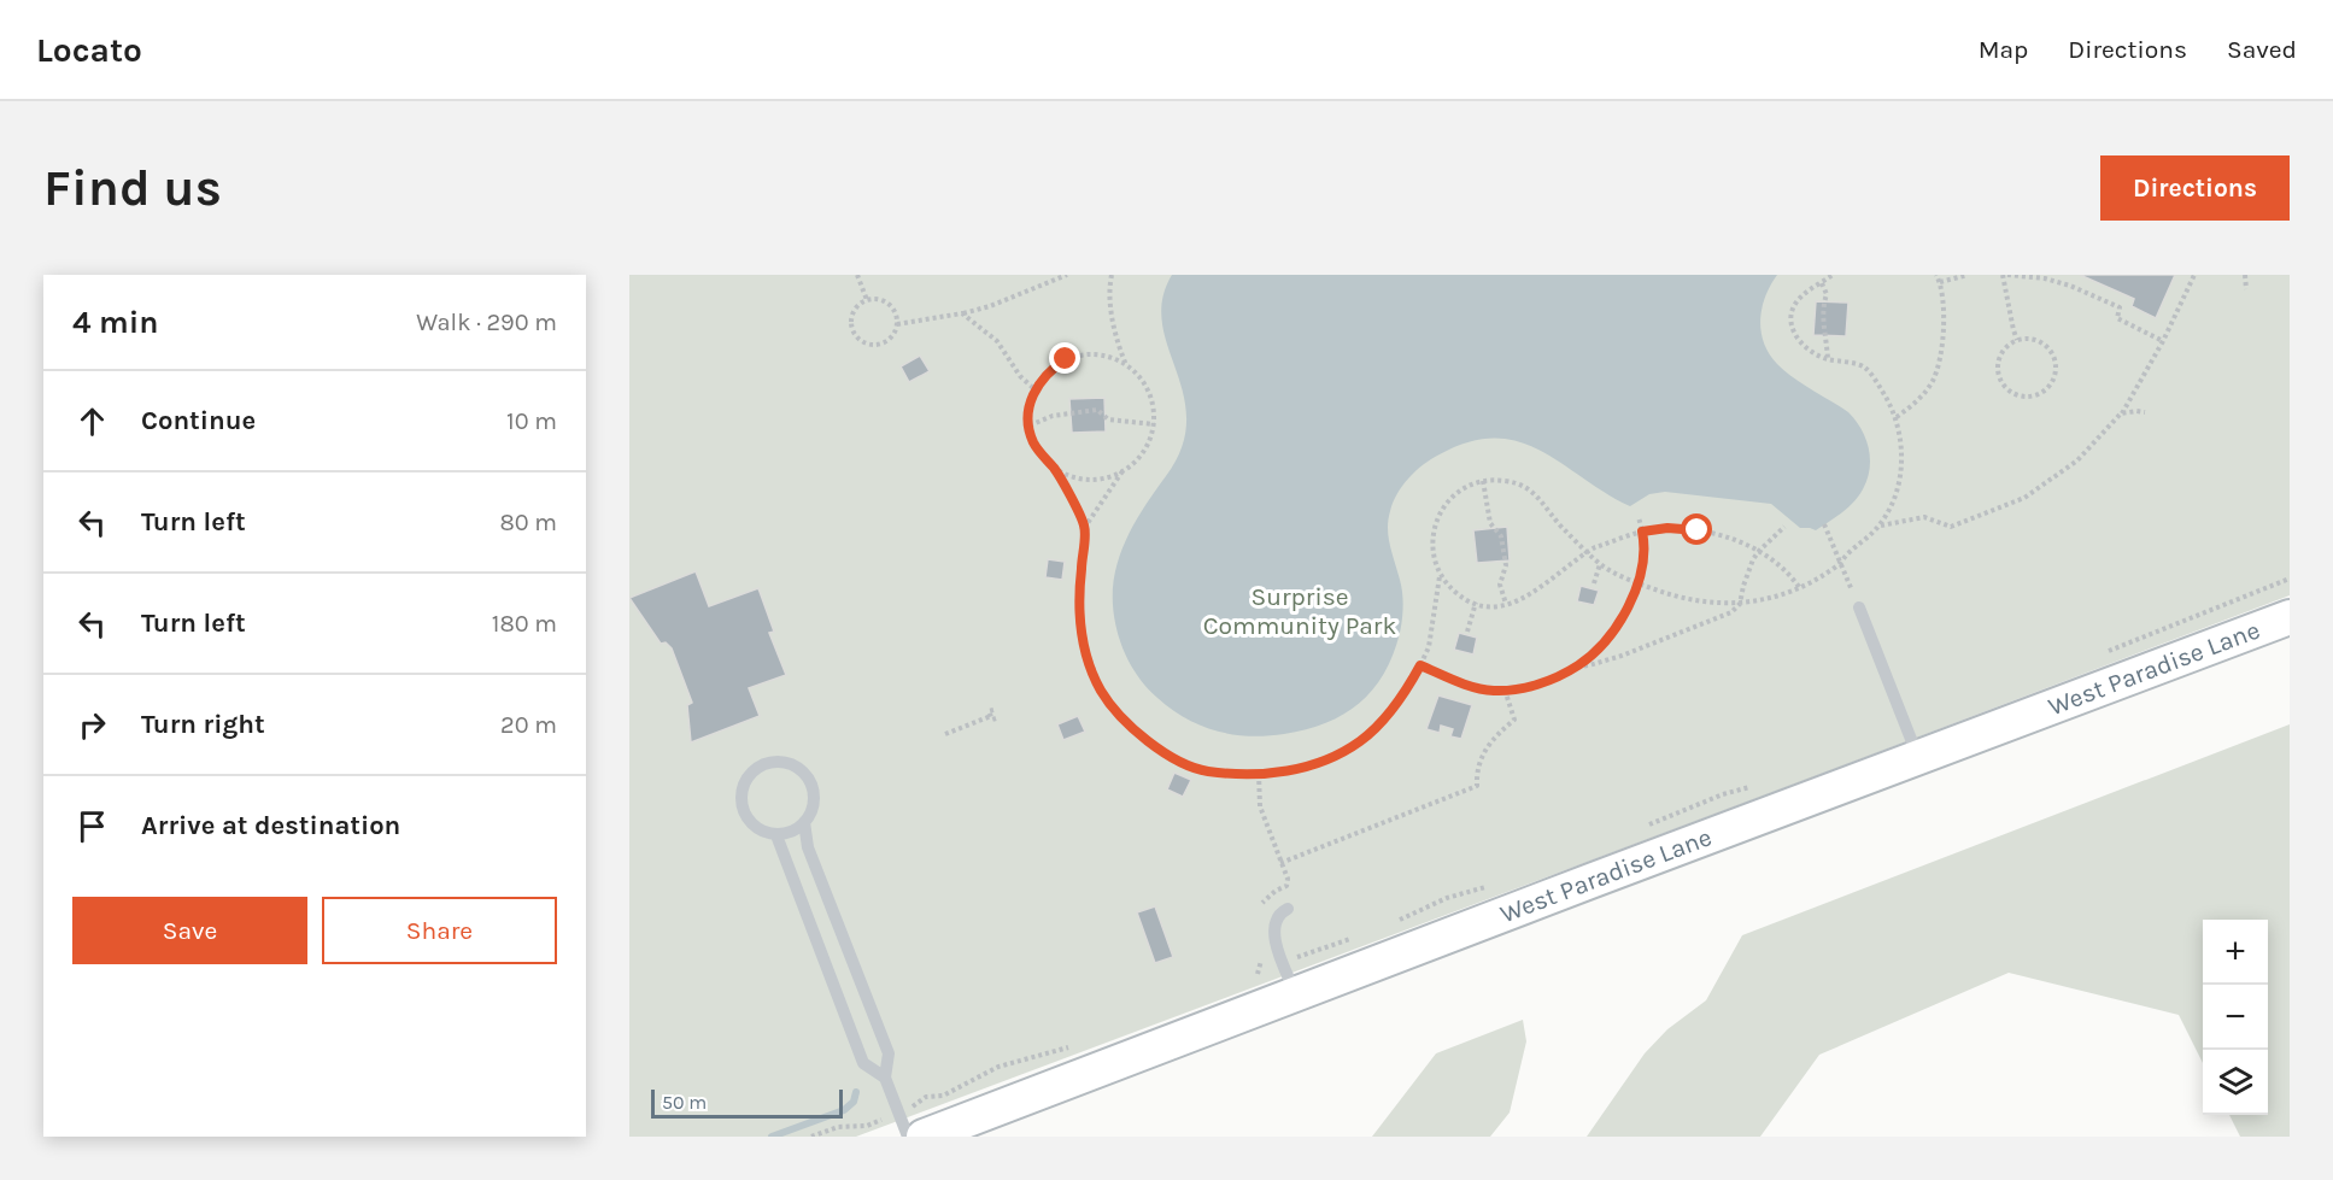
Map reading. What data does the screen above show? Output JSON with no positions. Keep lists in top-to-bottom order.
{
  "streets": {
    "street": ["West Paradise Lane"]
  },
  "parks": ["Surprise Community Park"],
  "scale_bar": "50 m",
  "page": {
    "header": "Locato",
    "nav": ["Map", "Directions", "Saved"],
    "buttons": [
      "Directions",
      ["Save", "Share"]
    ],
    "title": "Find us",
    "heading": ["4 min", "Walk · 290 m"],
    "list": [
      ["Continue", "10 m"],
      ["Turn left", "80 m"],
      ["Turn left", "180 m"],
      ["Turn right", "20 m"],
      "Arrive at destination"
    ],
    "map_buttons": ["+", "−"],
    "scale": "50 m"
  }
}
